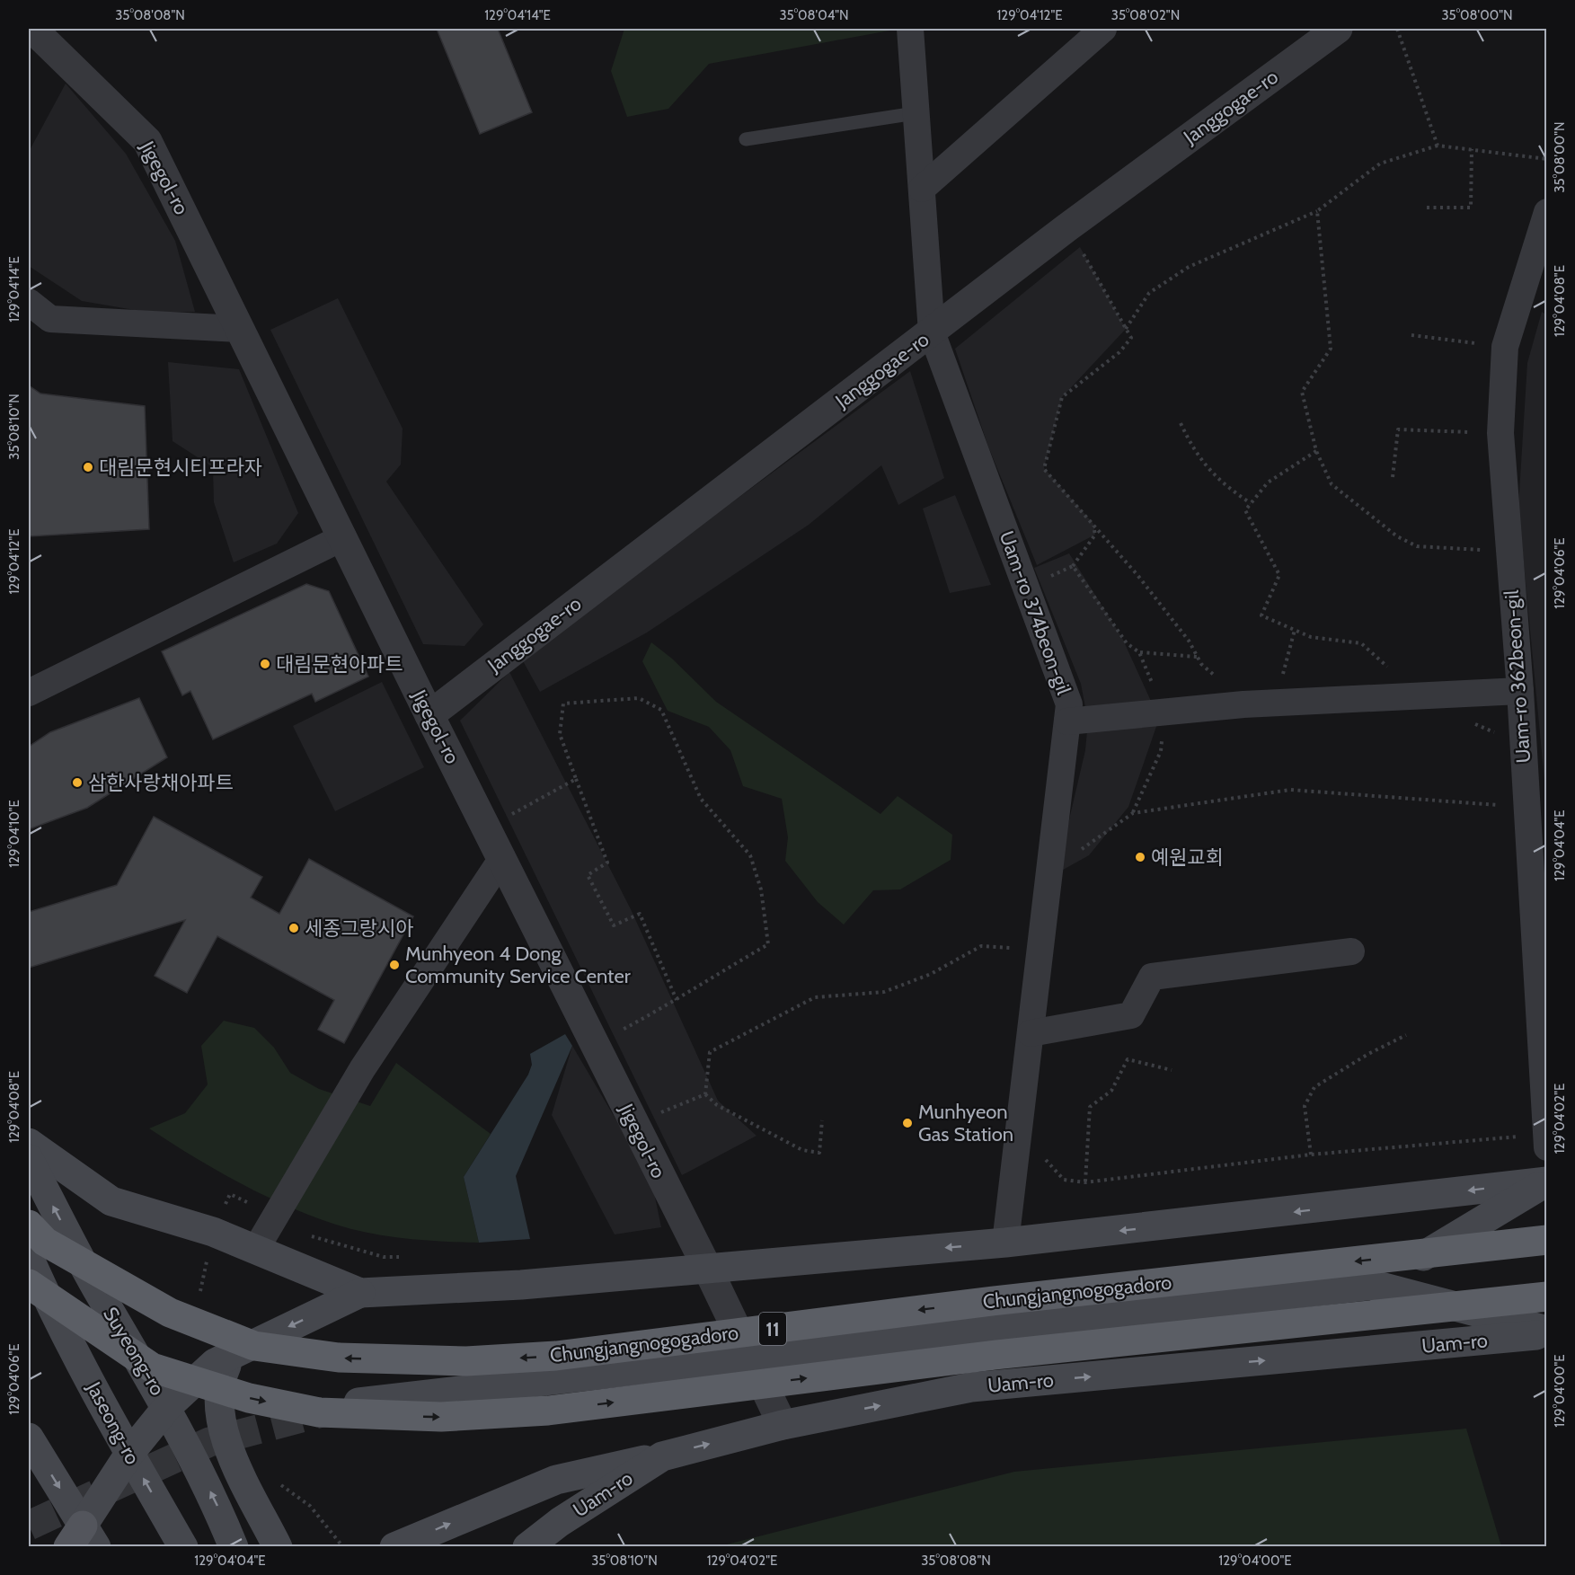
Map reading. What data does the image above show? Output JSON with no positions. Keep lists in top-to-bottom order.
{
  "streets": {
    "highway": ["Chungjangnogogadoro", "11"],
    "main road": ["Uam-ro", "Suyeong-ro", "Jaseong-ro"],
    "street": [
      "Janggogae-ro",
      "Jigegol-ro",
      "Uam-ro 374beon-gil",
      "Uam-ro 362beon-gil"
    ]
  },
  "crossings": [
    ["Janggogae-ro", "Jigegol-ro"],
    ["Janggogae-ro", "Uam-ro 374beon-gil"],
    ["Jigegol-ro", "Uam-ro"]
  ],
  "places": [
    "대림문현시티프라자",
    "대림문현아파트",
    "삼한사랑채아파트",
    "예원교회",
    "세종그랑시아",
    "Munhyeon 4 Dong Community Service Center",
    "Munhyeon Gas Station"
  ],
  "coordinates": [
    "35°08'08\"N",
    "129°04'14\"E",
    "35°08'04\"N",
    "129°04'12\"E",
    "35°08'02\"N",
    "35°08'00\"N",
    "129°04'08\"E",
    "35°08'10\"N",
    "129°04'06\"E",
    "129°04'10\"E",
    "129°04'04\"E",
    "129°04'02\"E",
    "129°04'00\"E"
  ]
}
